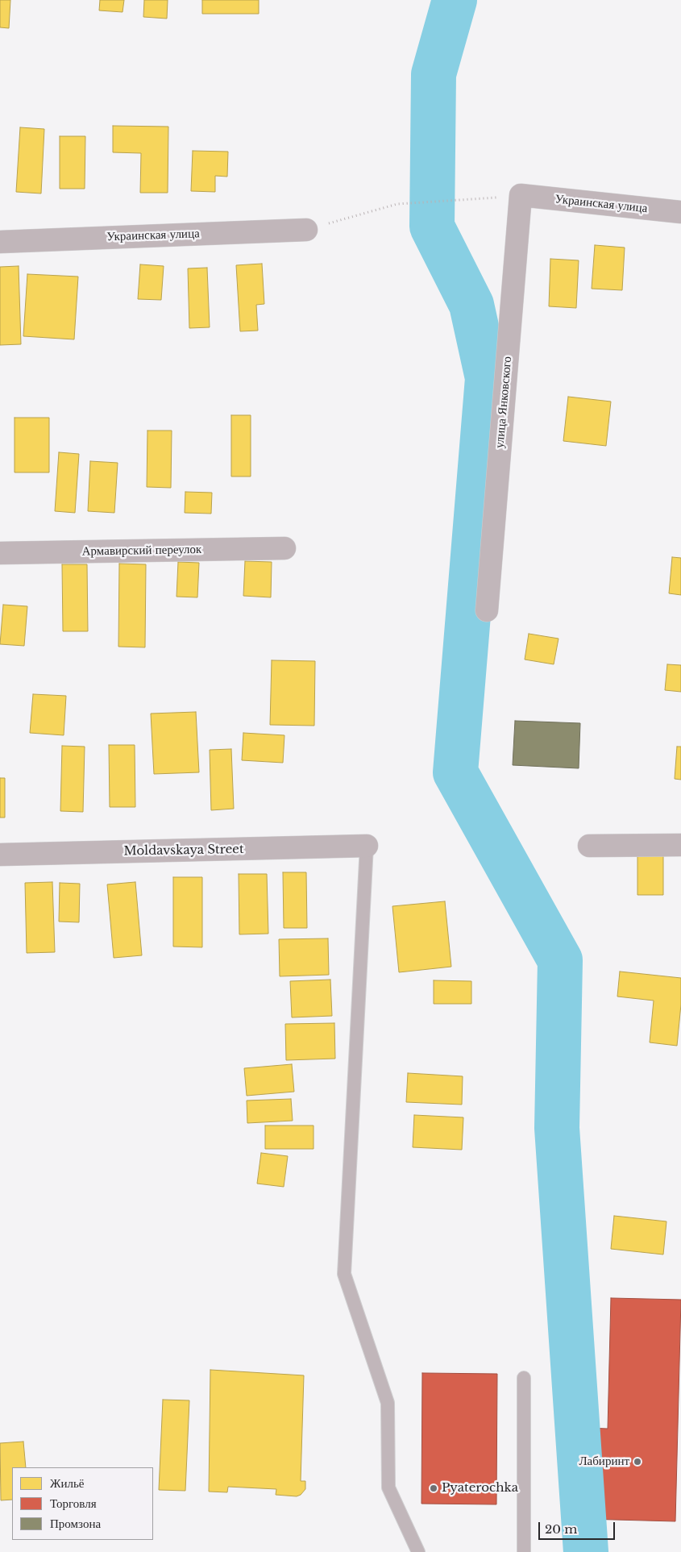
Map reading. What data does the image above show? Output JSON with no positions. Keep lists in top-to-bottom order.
{
  "streets": {
    "street": [
      "Украинская улица",
      "улица Янковского",
      "Армавирский переулок",
      "Moldavskaya Street"
    ]
  },
  "crossings": [
    ["Украинская улица", "улица Янковского"]
  ],
  "places": ["Лабиринт", "Pyaterochka"],
  "legend": ["Жильё", "Торговля", "Промзона"],
  "scale_bar": "20 m"
}
